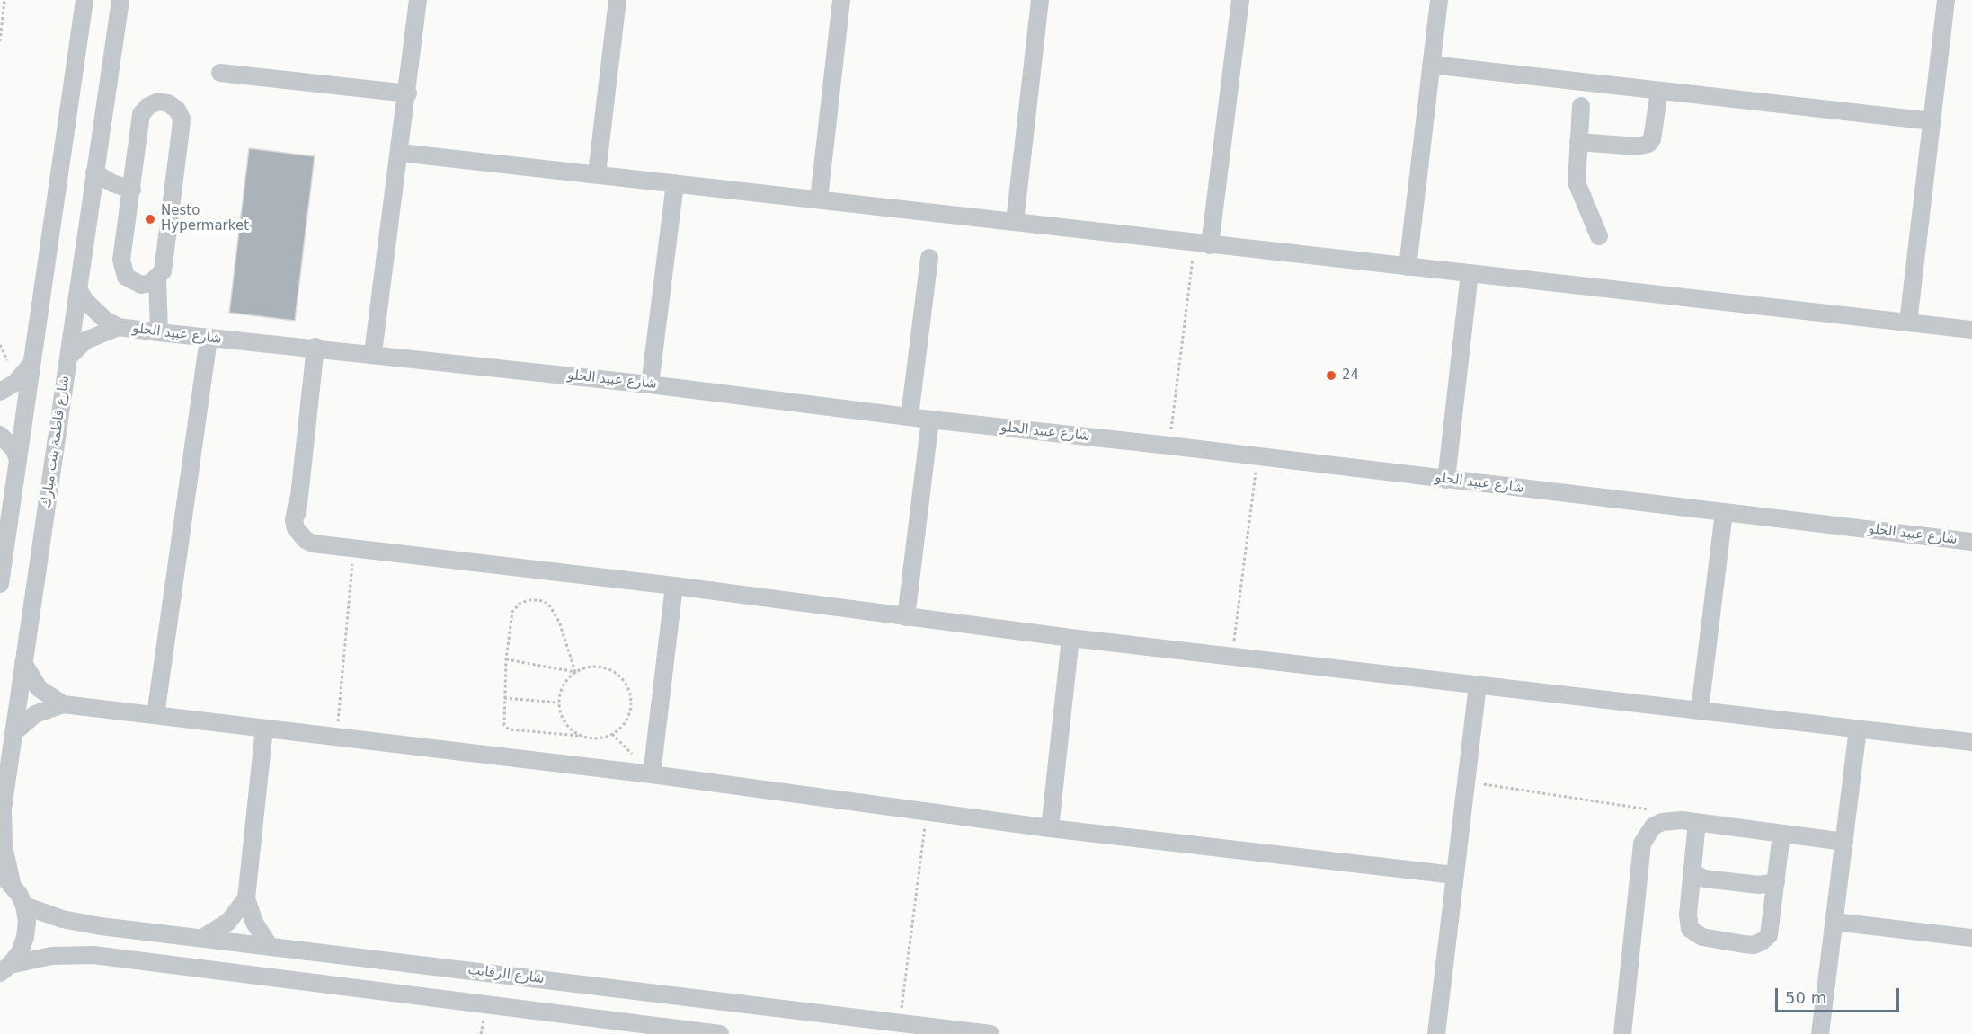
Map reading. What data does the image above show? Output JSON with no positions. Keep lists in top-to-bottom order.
{
  "streets": {
    "street": ["شارع عبيد الحلو", "شارع فاطمة بنت مبارك", "شارع الرقايب"]
  },
  "crossings": [
    ["شارع عبيد الحلو", "شارع فاطمة بنت مبارك"],
    ["شارع فاطمة بنت مبارك", "شارع الرقايب"]
  ],
  "places": ["Nesto Hypermarket", "24"],
  "scale_bar": "50 m"
}
